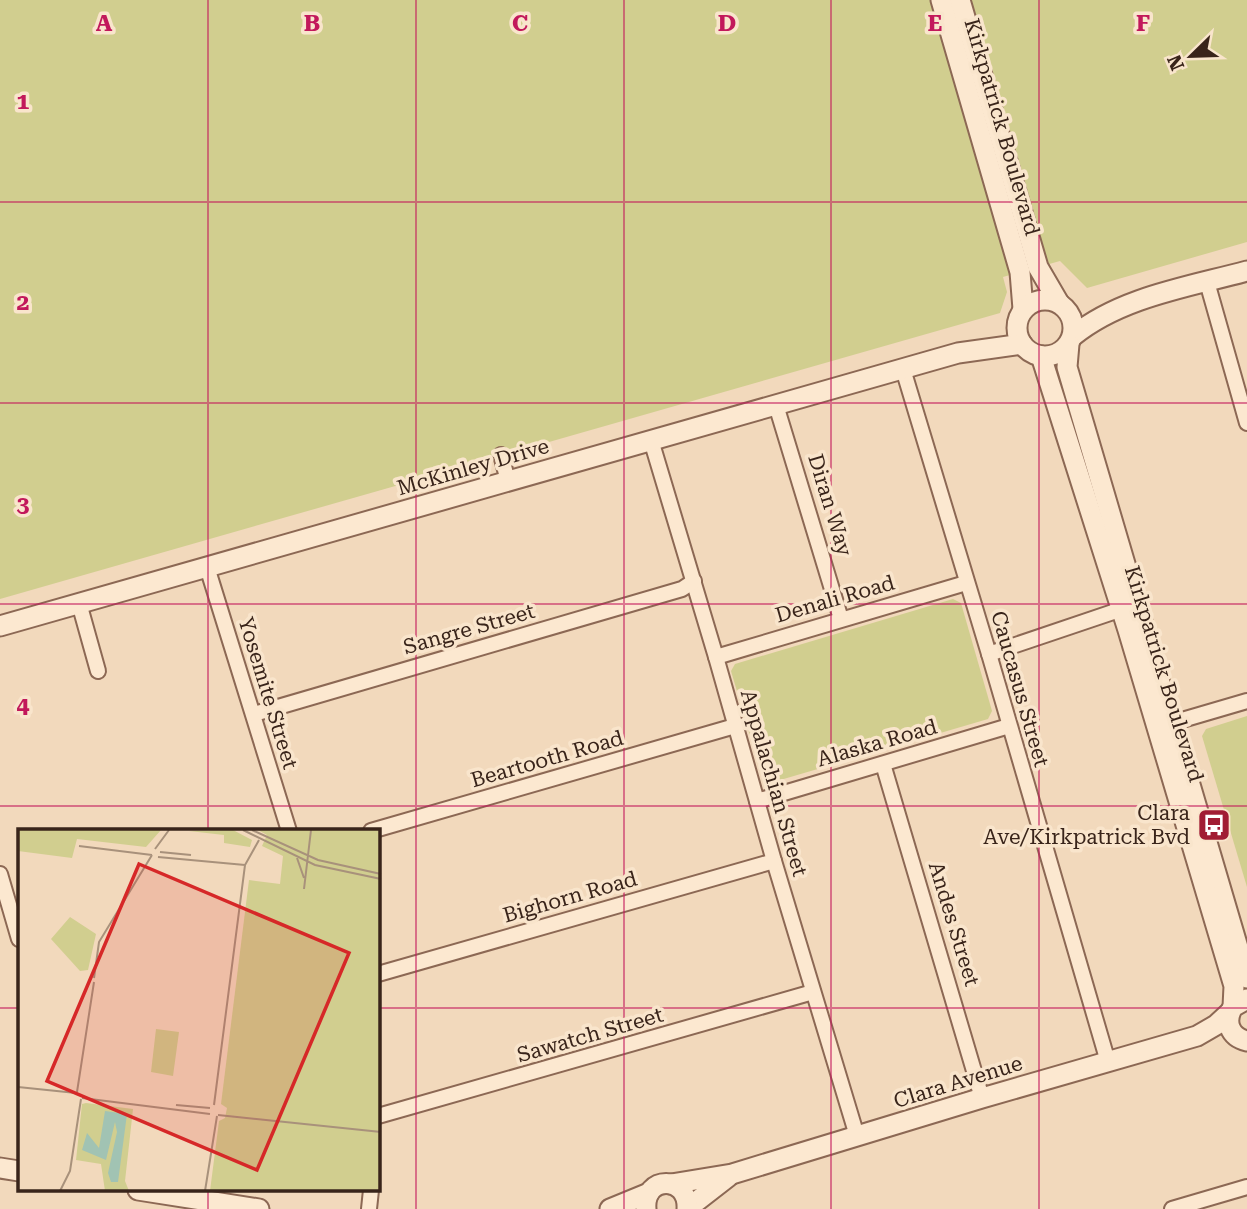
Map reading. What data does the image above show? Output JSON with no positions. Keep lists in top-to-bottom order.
{
  "streets": {
    "street": [
      "Kirkpatrick Boulevard",
      "McKinley Drive",
      "Diran Way",
      "Denali Road",
      "Sangre Street",
      "Caucasus Street",
      "Yosemite Street",
      "Alaska Road",
      "Beartooth Road",
      "Appalachian Street",
      "Bighorn Road",
      "Andes Street",
      "Sawatch Street",
      "Clara Avenue"
    ]
  },
  "crossings": [
    ["Kirkpatrick Boulevard", "McKinley Drive"],
    ["Kirkpatrick Boulevard", "Clara Avenue"],
    ["McKinley Drive", "Diran Way"],
    ["McKinley Drive", "Caucasus Street"],
    ["McKinley Drive", "Yosemite Street"],
    ["McKinley Drive", "Appalachian Street"],
    ["Diran Way", "Denali Road"],
    ["Denali Road", "Caucasus Street"],
    ["Denali Road", "Appalachian Street"],
    ["Sangre Street", "Yosemite Street"],
    ["Sangre Street", "Appalachian Street"],
    ["Caucasus Street", "Alaska Road"],
    ["Caucasus Street", "Clara Avenue"],
    ["Alaska Road", "Appalachian Street"],
    ["Alaska Road", "Andes Street"],
    ["Beartooth Road", "Appalachian Street"],
    ["Appalachian Street", "Bighorn Road"],
    ["Appalachian Street", "Sawatch Street"],
    ["Appalachian Street", "Clara Avenue"],
    ["Andes Street", "Clara Avenue"]
  ],
  "places": {
    "bus stop": ["Clara Ave/Kirkpatrick Bvd"]
  },
  "north": "bottom left",
  "grid": {
    "columns": [
      "A",
      "B",
      "C",
      "D",
      "E",
      "F"
    ],
    "rows": [
      "1",
      "2",
      "3",
      "4"
    ]
  }
}
